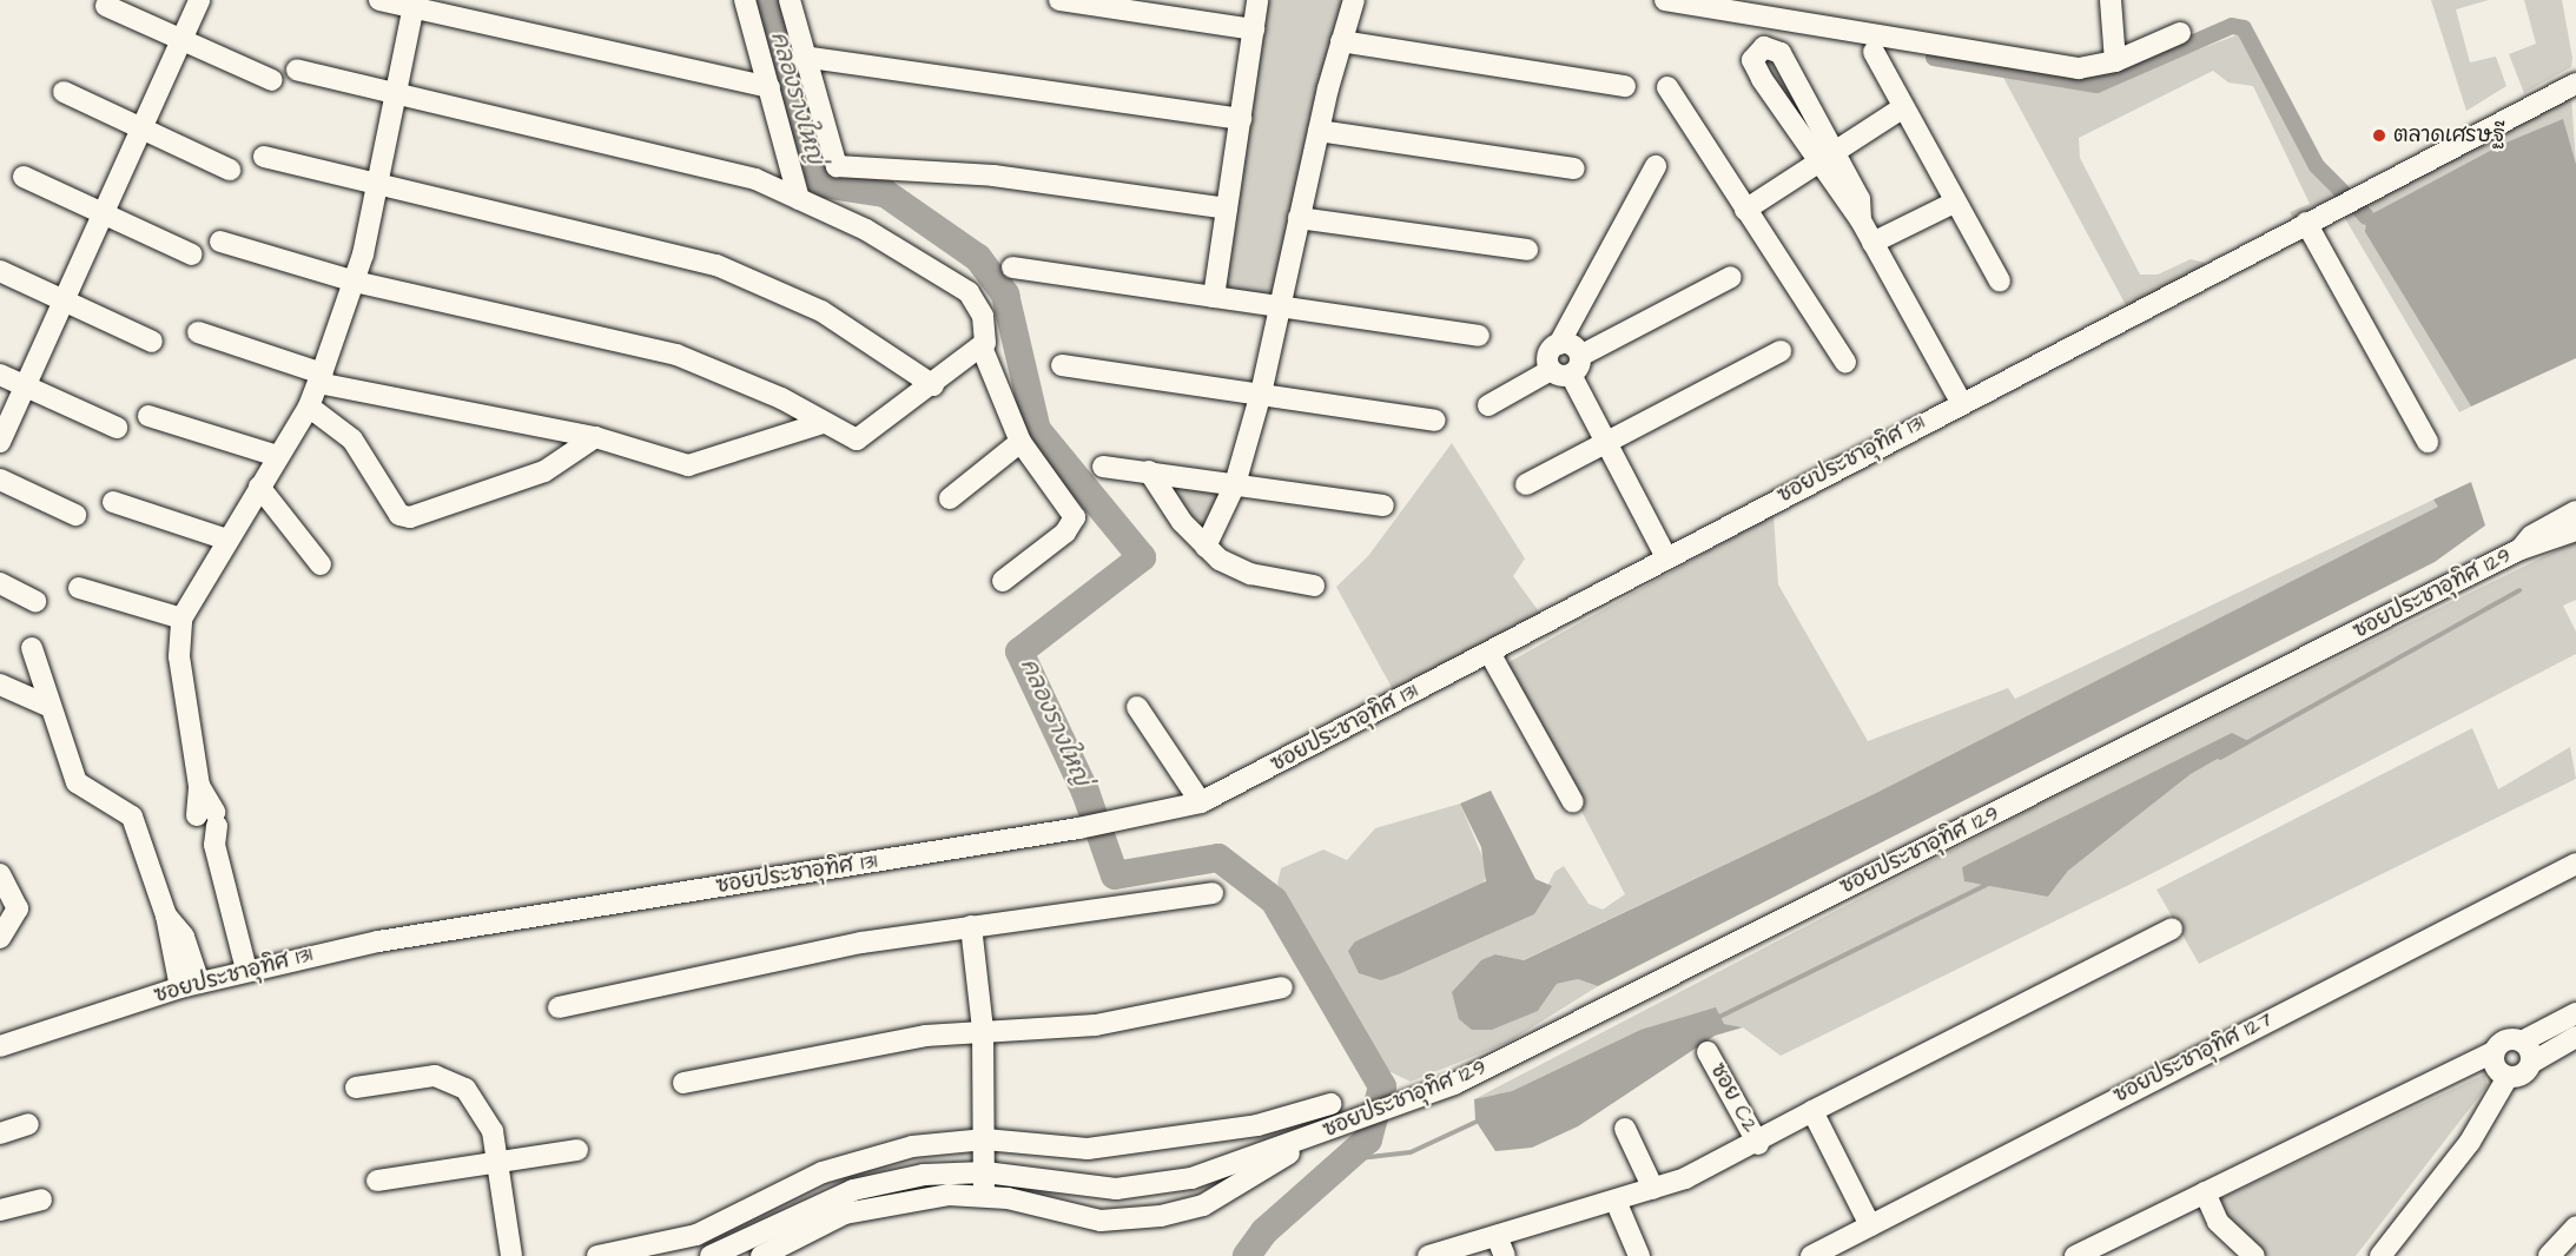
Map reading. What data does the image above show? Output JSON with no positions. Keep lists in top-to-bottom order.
{
  "streets": {
    "street": [
      "ซอยประชาอุทิศ 131",
      "ซอยประชาอุทิศ 129",
      "ซอยประชาอุทิศ 127",
      "ซอย C2"
    ]
  },
  "water": ["คลองรางใหญ่"],
  "places": ["ตลาดเศรษฐี"]
}
